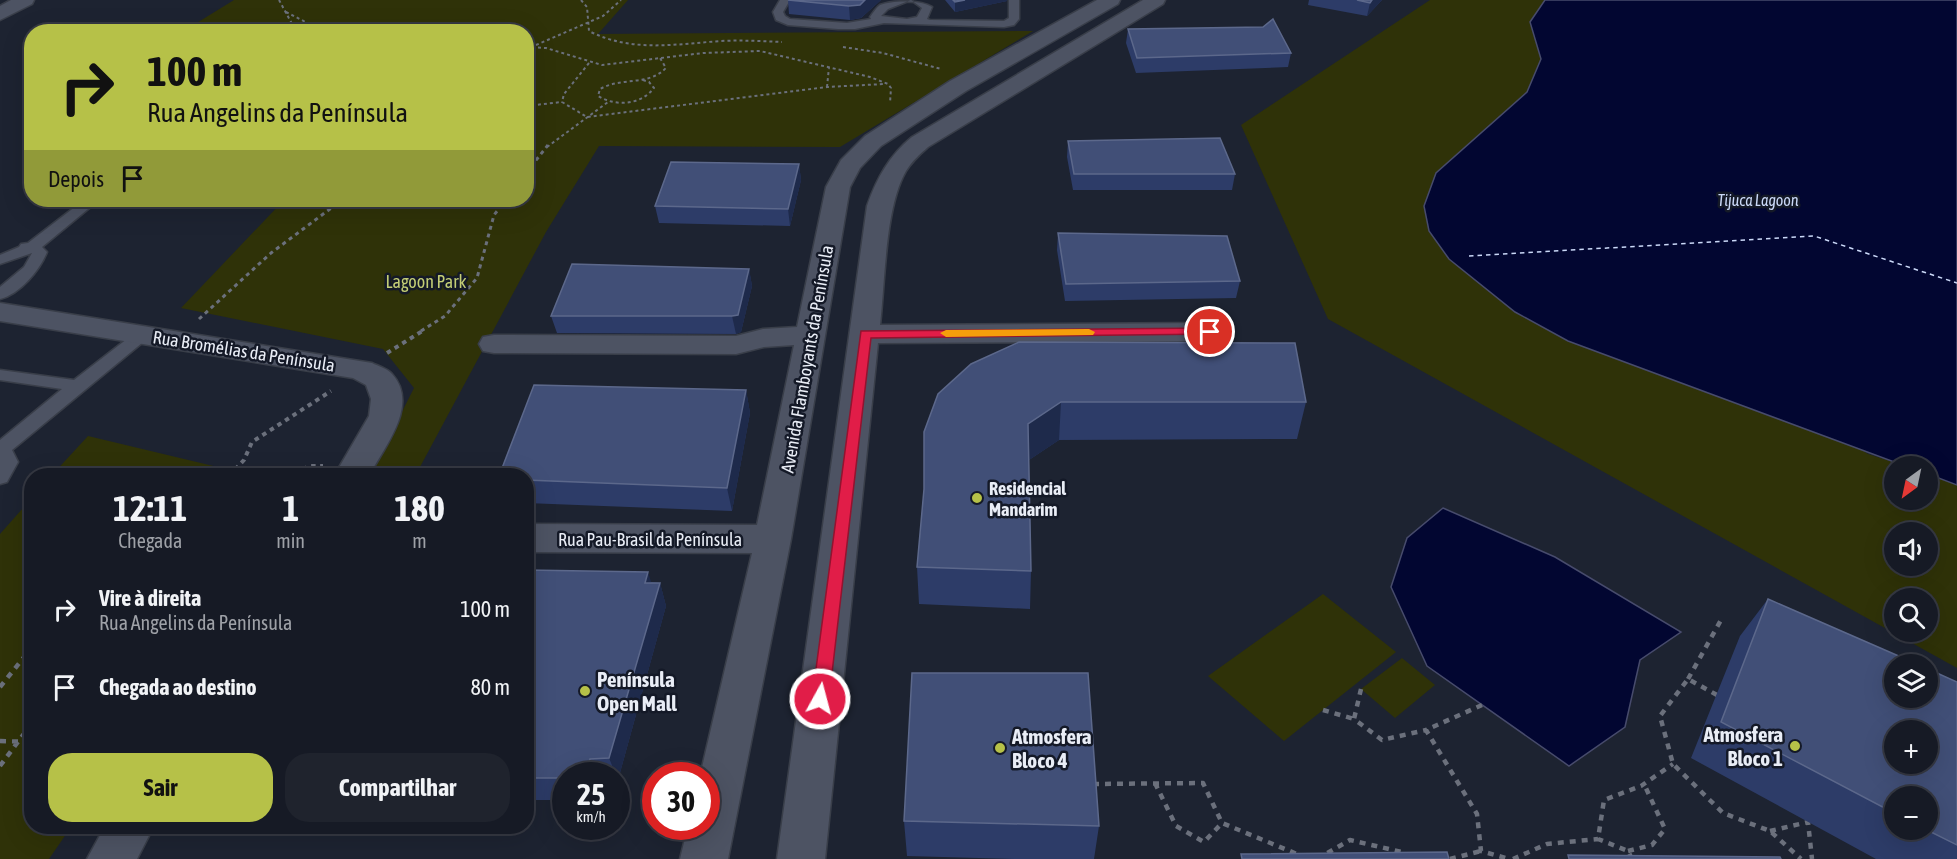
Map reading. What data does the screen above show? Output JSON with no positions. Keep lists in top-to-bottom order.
{
  "streets": {
    "street": ["Rua Bromélias da Península", "Avenida Flamboyants da Península", "Rua Pau-Brasil da Península"]
  },
  "crossings": [
    ["Avenida Flamboyants da Península", "Rua Pau-Brasil da Península"]
  ],
  "water": ["Tijuca Lagoon"],
  "parks": ["Lagoon Park"],
  "places": [
    "Residencial Mandarim",
    "Península Open Mall",
    "Atmosfera Bloco 1",
    "Atmosfera Bloco 4"
  ],
  "north": "bottom left",
  "page": {
    "turn": ["100 m", "Rua Angelins da Península"],
    "then": "Depois",
    "map_buttons": ["+", "−"],
    "eta": [
      "12:11",
      "Chegada",
      "1",
      "min",
      "180",
      "m"
    ],
    "list": [
      {
        "name": "Vire à direita",
        "note": "Rua Angelins da Península",
        "value": "100 m"
      },
      {
        "name": "Chegada ao destino",
        "value": "80 m"
      }
    ],
    "buttons": ["Sair", "Compartilhar"],
    "speed": "25 km/h",
    "limit": "30"
  }
}
